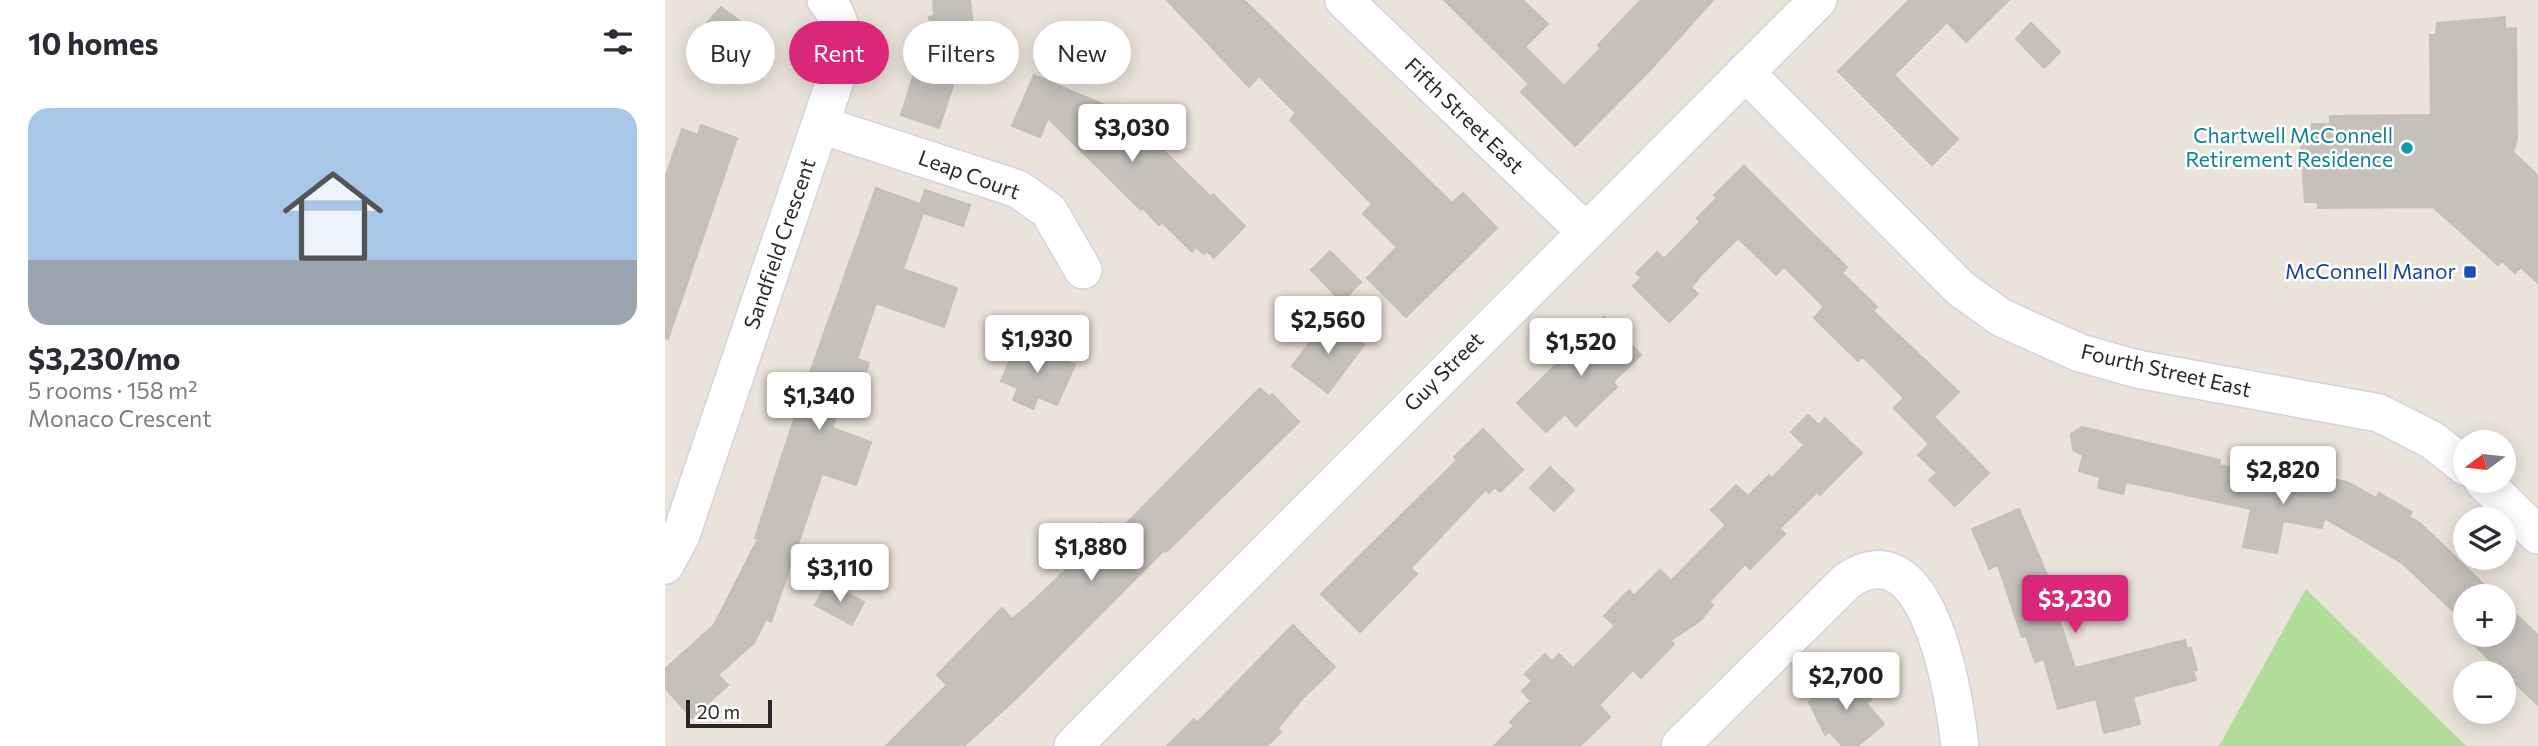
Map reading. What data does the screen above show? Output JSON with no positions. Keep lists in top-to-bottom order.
{
  "streets": {
    "street": [
      "Fifth Street East",
      "Leap Court",
      "Sandfield Crescent",
      "Fourth Street East",
      "Guy Street"
    ]
  },
  "crossings": [
    ["Fifth Street East", "Guy Street"],
    ["Leap Court", "Sandfield Crescent"],
    ["Fourth Street East", "Guy Street"]
  ],
  "places": {
    "other": ["Chartwell McConnell Retirement Residence"],
    "transit": ["McConnell Manor"]
  },
  "scale_bar": "20 m",
  "north": "left",
  "page": {
    "heading": "10 homes",
    "chip": [
      "Buy",
      "Rent",
      "Filters",
      "New"
    ],
    "list": [
      {
        "name": "$3,230/mo",
        "note": "5 rooms · 158 m² · Monaco Crescent"
      }
    ],
    "price": [
      "$3,030",
      "$2,560",
      "$1,930",
      "$1,520",
      "$1,340",
      "$2,820",
      "$1,880",
      "$3,110",
      "$3,230",
      "$2,700"
    ],
    "map_buttons": ["+", "−"],
    "scale": "20 m"
  }
}
